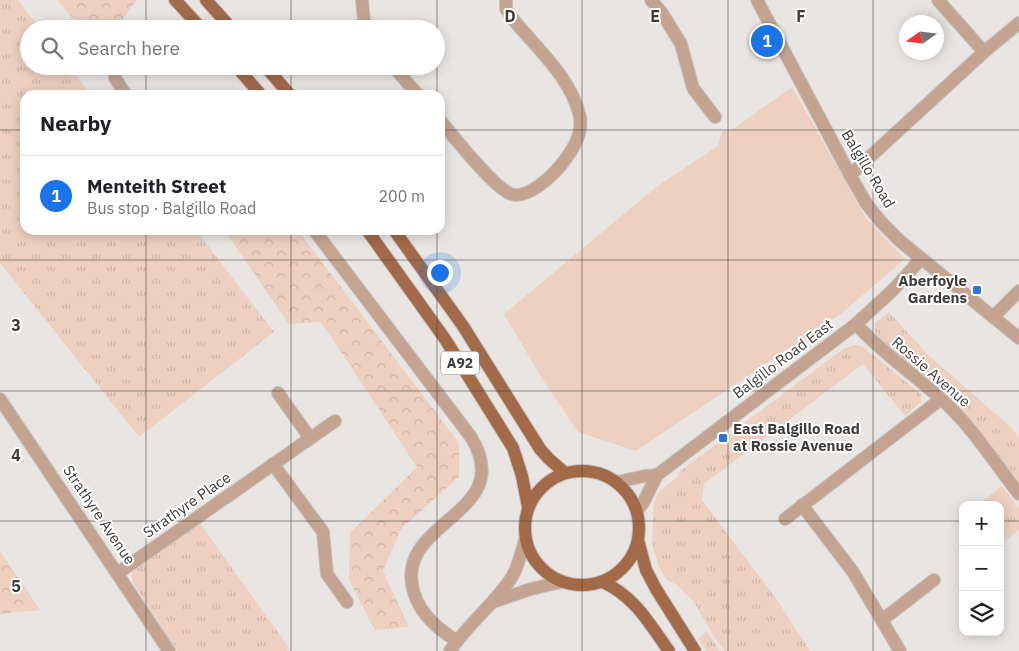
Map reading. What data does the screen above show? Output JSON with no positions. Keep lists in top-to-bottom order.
{
  "streets": {
    "main road": ["A92"],
    "street": [
      "Balgillo Road",
      "Balgillo Road East",
      "Rossie Avenue",
      "Strathyre Place",
      "Strathyre Avenue"
    ]
  },
  "crossings": [
    ["Balgillo Road", "Balgillo Road East"],
    ["Balgillo Road East", "A92"],
    ["Balgillo Road East", "Rossie Avenue"],
    ["Strathyre Place", "Strathyre Avenue"]
  ],
  "places": {
    "transit": ["Aberfoyle Gardens", "East Balgillo Road at Rossie Avenue"]
  },
  "north": "left",
  "page": {
    "search": "Search here",
    "pins": "1",
    "heading": "Nearby",
    "list": [
      {
        "mark": "1",
        "name": "Menteith Street",
        "note": "Bus stop · Balgillo Road",
        "value": "200 m"
      }
    ],
    "map_buttons": ["+", "−"]
  },
  "grid": {
    "columns": ["D", "E", "F"],
    "rows": ["3", "4", "5"]
  }
}
